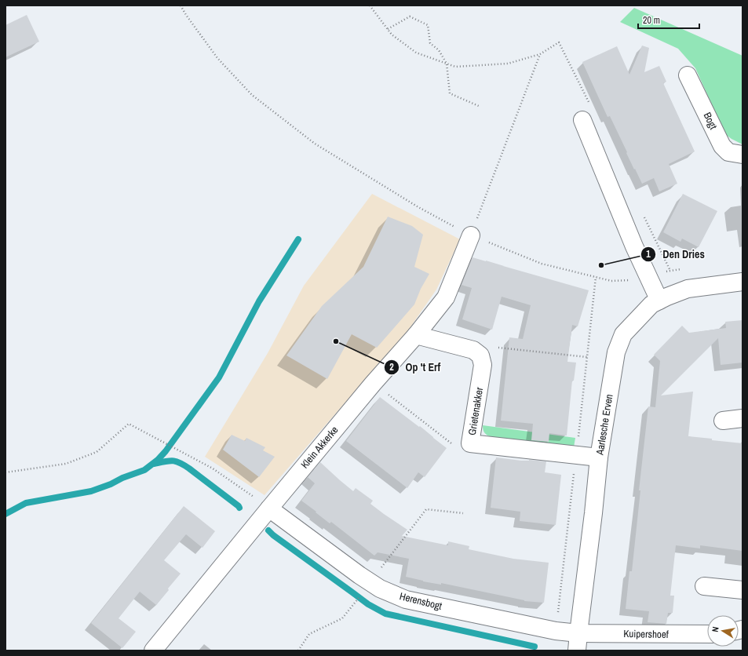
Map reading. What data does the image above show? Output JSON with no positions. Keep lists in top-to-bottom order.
{
  "streets": {
    "street": [
      "Bogt",
      "Grietenakker",
      "Aarlesche Erven",
      "Klein Akkerke",
      "Herensbogt",
      "Kuipershoef"
    ]
  },
  "crossings": [
    ["Grietenakker", "Aarlesche Erven"],
    ["Aarlesche Erven", "Herensbogt"],
    ["Aarlesche Erven", "Kuipershoef"],
    ["Klein Akkerke", "Herensbogt"],
    ["Herensbogt", "Kuipershoef"]
  ],
  "places": ["Den Dries", "Op 't Erf"],
  "scale_bar": "20 m",
  "north": "left"
}
